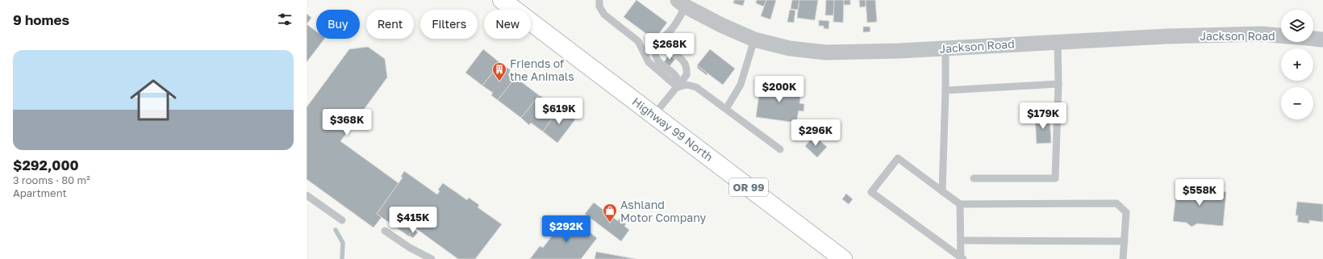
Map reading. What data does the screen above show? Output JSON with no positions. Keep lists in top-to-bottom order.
{
  "streets": {
    "main road": ["Highway 99 North", "OR 99"],
    "street": ["Jackson Road"]
  },
  "places": {
    "building": ["Friends of the Animals"],
    "shop": ["Ashland Motor Company"]
  },
  "page": {
    "heading": "9 homes",
    "map_buttons": ["+", "−"],
    "chip": [
      "Buy",
      "Rent",
      "Filters",
      "New"
    ],
    "price": [
      "$268K",
      "$200K",
      "$619K",
      "$179K",
      "$368K",
      "$296K",
      "$558K",
      "$415K",
      "$292K"
    ],
    "list": [
      {
        "name": "$292,000",
        "note": "3 rooms · 80 m² · Apartment"
      }
    ]
  }
}
